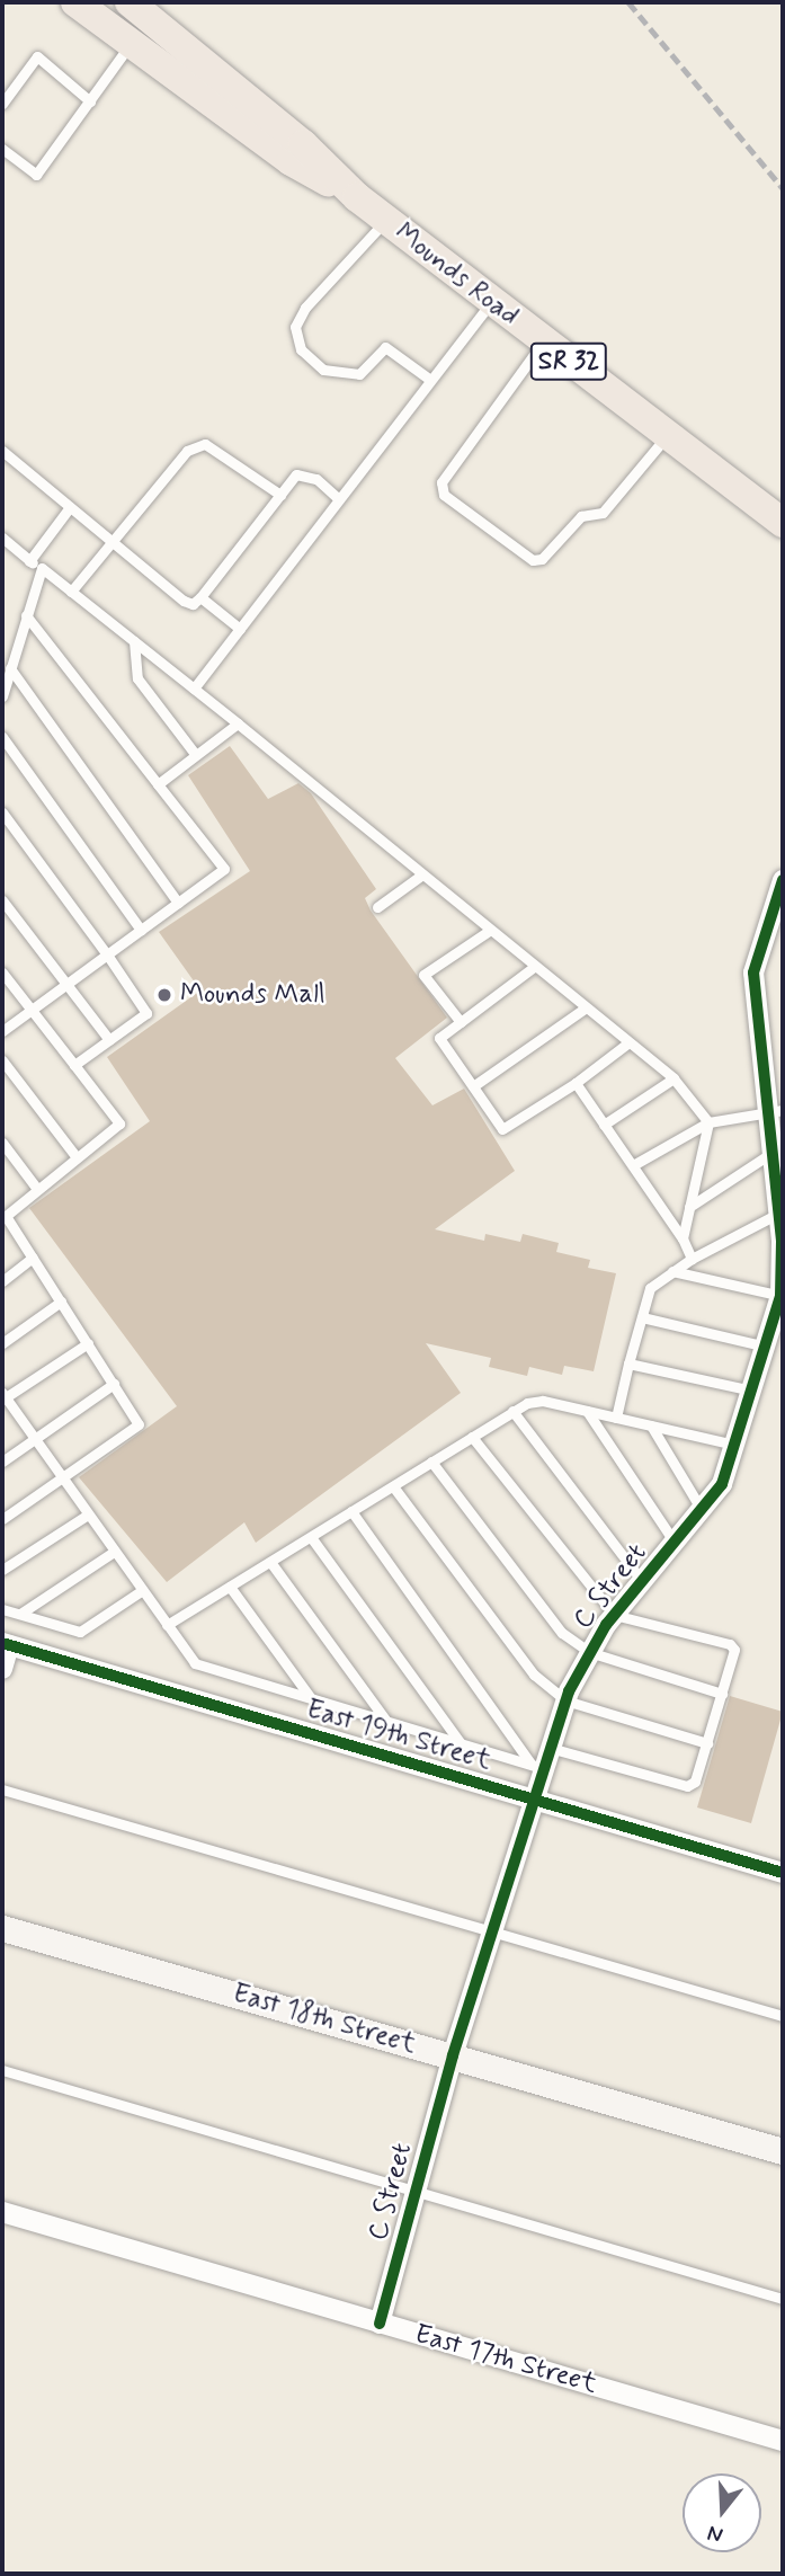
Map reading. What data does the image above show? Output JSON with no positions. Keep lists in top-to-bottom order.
{
  "streets": {
    "main road": ["Mounds Road", "SR 32"],
    "street": [
      "C Street",
      "East 19th Street",
      "East 18th Street",
      "East 17th Street"
    ]
  },
  "crossings": [
    ["C Street", "East 19th Street"],
    ["C Street", "East 18th Street"],
    ["C Street", "East 17th Street"]
  ],
  "places": ["Mounds Mall"],
  "north": "bottom"
}
